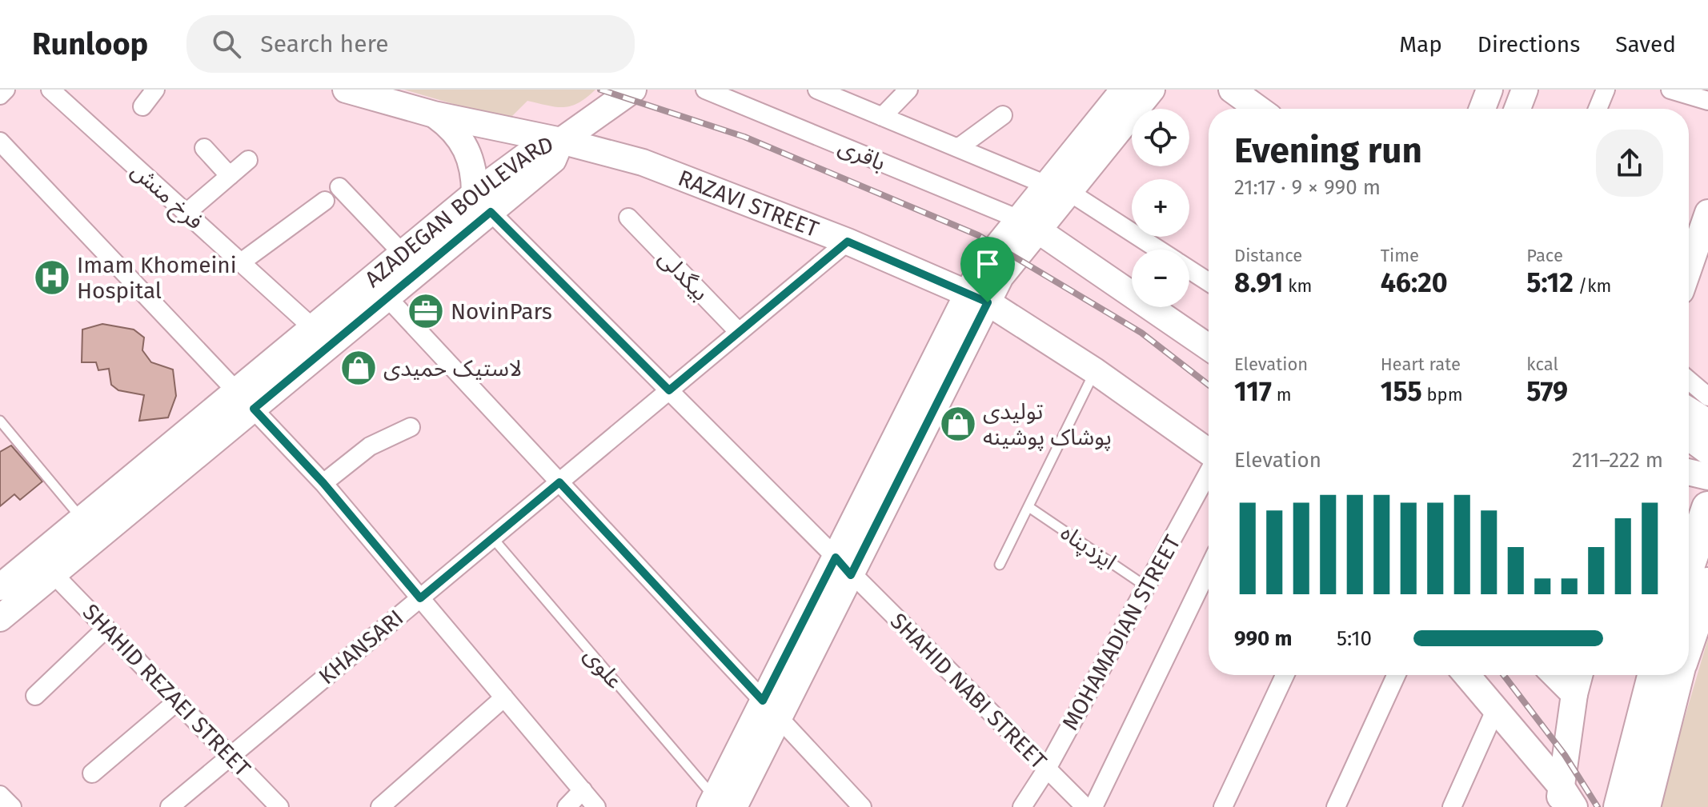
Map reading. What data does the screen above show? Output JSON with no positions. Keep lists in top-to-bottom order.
{
  "streets": {
    "main road": ["باقری", "RAZAVI STREET", "AZADEGAN BOULEVARD"],
    "street": [
      "فرخ منش",
      "بیگدلی",
      "MOHAMADIAN STREET",
      "KHANSARI",
      "SHAHID REZAEI STREET",
      "SHAHID NABI STREET"
    ],
    "lane": ["ایزدپناه", "علوی"]
  },
  "crossings": [
    ["فرخ منش", "AZADEGAN BOULEVARD"],
    ["RAZAVI STREET", "AZADEGAN BOULEVARD"],
    ["RAZAVI STREET", "KHANSARI"],
    ["AZADEGAN BOULEVARD", "SHAHID REZAEI STREET"],
    ["AZADEGAN BOULEVARD", "SHAHID NABI STREET"],
    ["بیگدلی", "KHANSARI"],
    ["ایزدپناه", "MOHAMADIAN STREET"],
    ["MOHAMADIAN STREET", "SHAHID NABI STREET"],
    ["KHANSARI", "علوی"],
    ["KHANSARI", "SHAHID REZAEI STREET"],
    ["KHANSARI", "SHAHID NABI STREET"]
  ],
  "places": {
    "hospital": ["Imam Khomeini Hospital"],
    "office": ["NovinPars"],
    "shop": ["لاستیک حمیدی", "تولیدی پوشاک پوشینه"]
  },
  "page": {
    "header": "Runloop",
    "search": "Search here",
    "nav": ["Map", "Directions", "Saved"],
    "map_buttons": ["+", "−"],
    "heading": ["Evening run", "21:17 · 9 × 990 m"],
    "stats": [
      ["Distance", "8.91 km"],
      ["Time", "46:20"],
      ["Pace", "5:12 /km"],
      ["Elevation", "117 m"],
      ["Heart rate", "155 bpm"],
      ["kcal", "579"]
    ],
    "chart": ["Elevation", "211–222 m"],
    "list": [
      {
        "name": "990 m",
        "note": "5:10"
      }
    ]
  }
}
